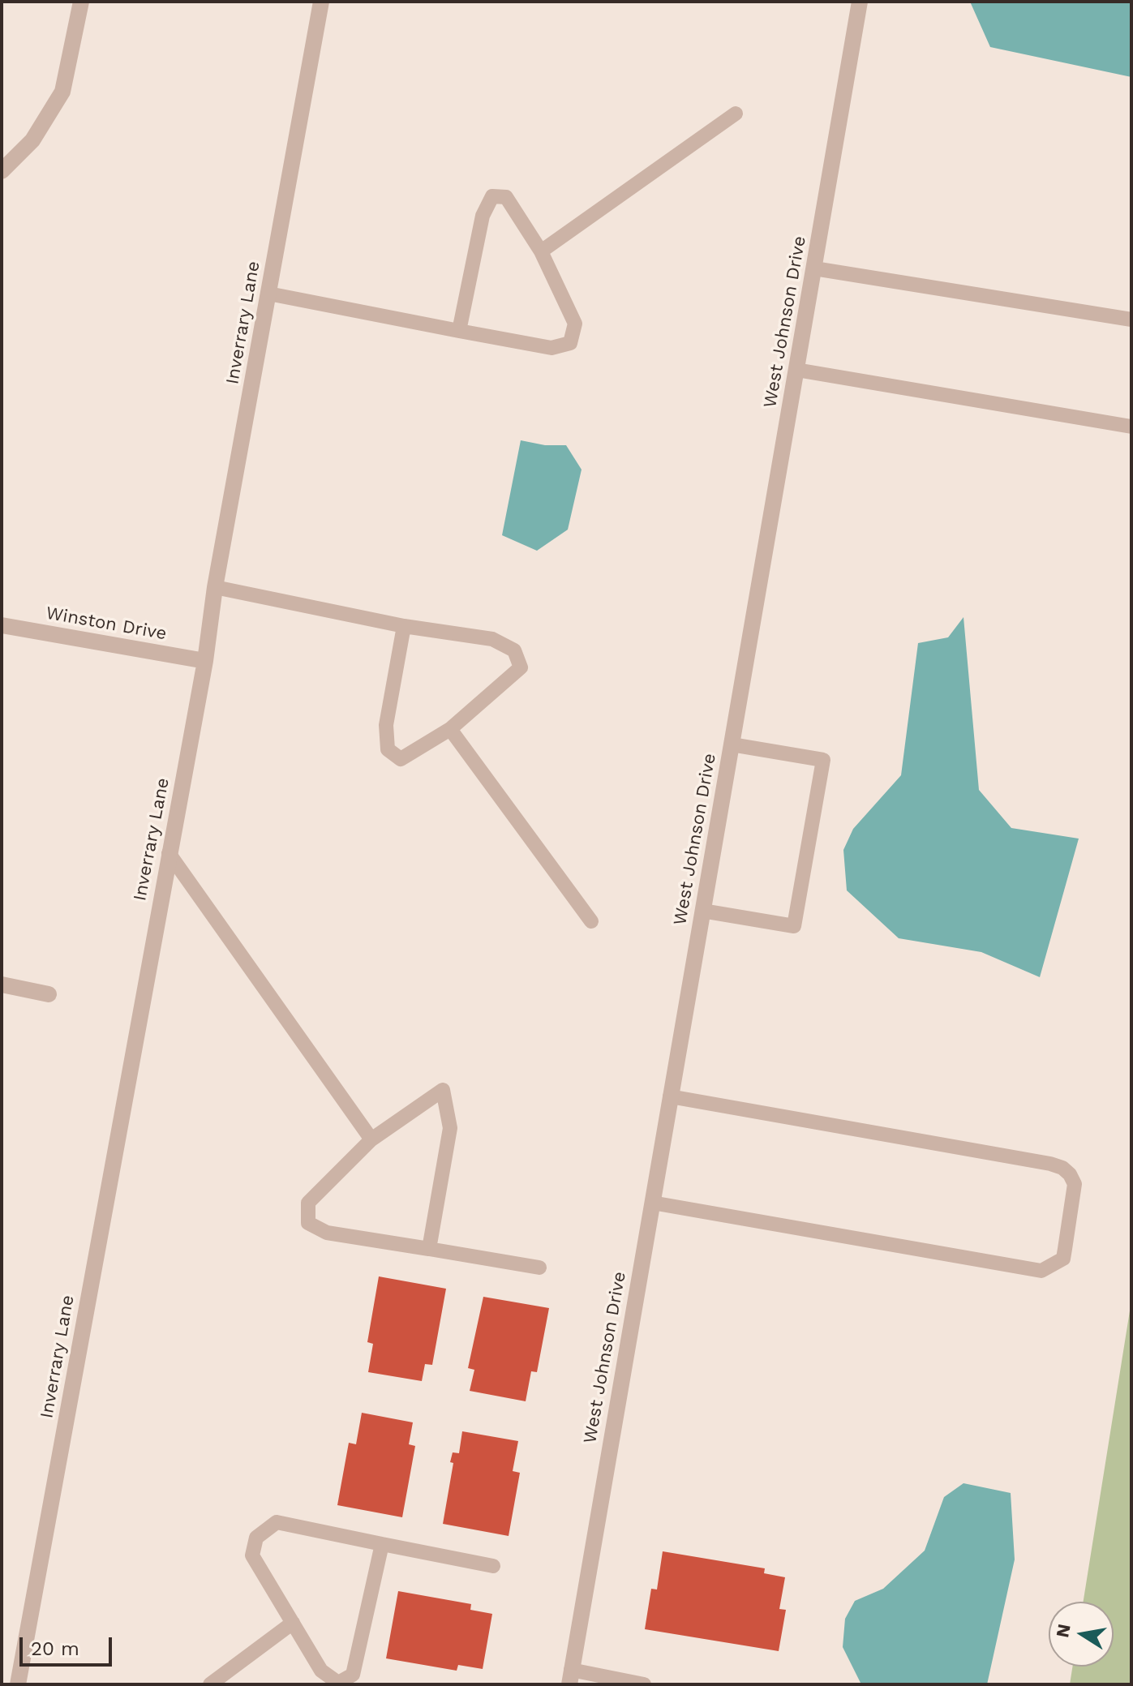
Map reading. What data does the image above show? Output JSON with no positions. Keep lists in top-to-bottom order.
{
  "streets": {
    "street": ["West Johnson Drive", "Inverrary Lane", "Winston Drive"]
  },
  "crossings": [
    ["Inverrary Lane", "Winston Drive"]
  ],
  "scale_bar": "20 m",
  "north": "left"
}
